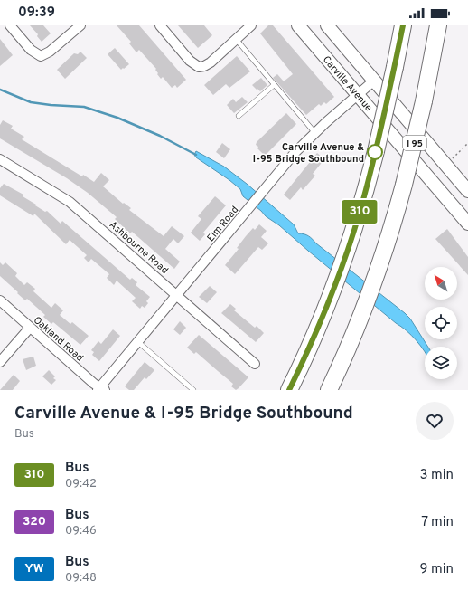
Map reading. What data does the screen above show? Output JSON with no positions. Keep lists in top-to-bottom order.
{
  "streets": {
    "highway": ["I 95"],
    "street": [
      "Carville Avenue",
      "Elm Road",
      "Ashbourne Road",
      "Oakland Road"
    ]
  },
  "crossings": [
    ["Carville Avenue", "Elm Road"],
    ["Elm Road", "Ashbourne Road"],
    ["Elm Road", "Oakland Road"]
  ],
  "places": ["Carville Avenue & I-95 Bridge Southbound"],
  "lines": ["bus line 310"],
  "north": "top left",
  "page": {
    "status": "09:39",
    "on_map": "310",
    "heading": ["Carville Avenue & I-95 Bridge Southbound", "Bus"],
    "list": [
      {
        "mark": "310",
        "name": "Bus",
        "note": "09:42",
        "value": "3 min"
      },
      {
        "mark": "320",
        "name": "Bus",
        "note": "09:46",
        "value": "7 min"
      },
      {
        "mark": "YW",
        "name": "Bus",
        "note": "09:48",
        "value": "9 min"
      }
    ]
  }
}
